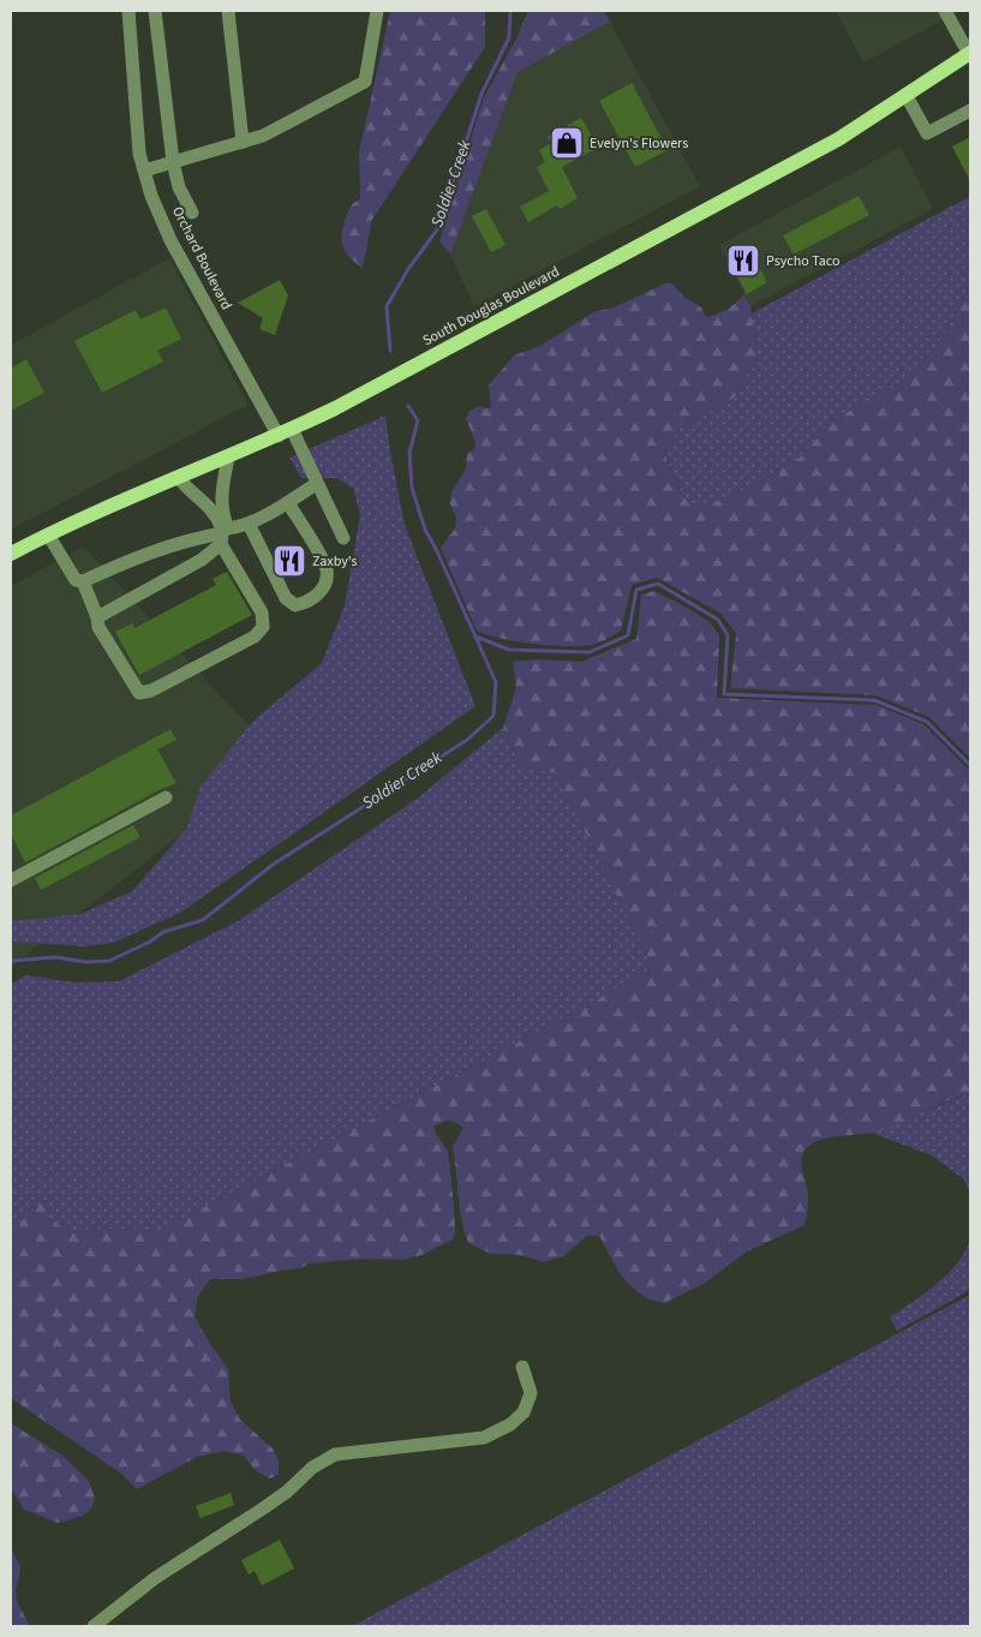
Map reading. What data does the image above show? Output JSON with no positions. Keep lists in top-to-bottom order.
{
  "streets": {
    "main road": ["South Douglas Boulevard"],
    "street": ["Orchard Boulevard"]
  },
  "crossings": [
    ["Orchard Boulevard", "South Douglas Boulevard"]
  ],
  "water": ["Soldier Creek"],
  "places": {
    "shop": ["Evelyn's Flowers"],
    "restaurant": ["Psycho Taco", "Zaxby's"]
  }
}
